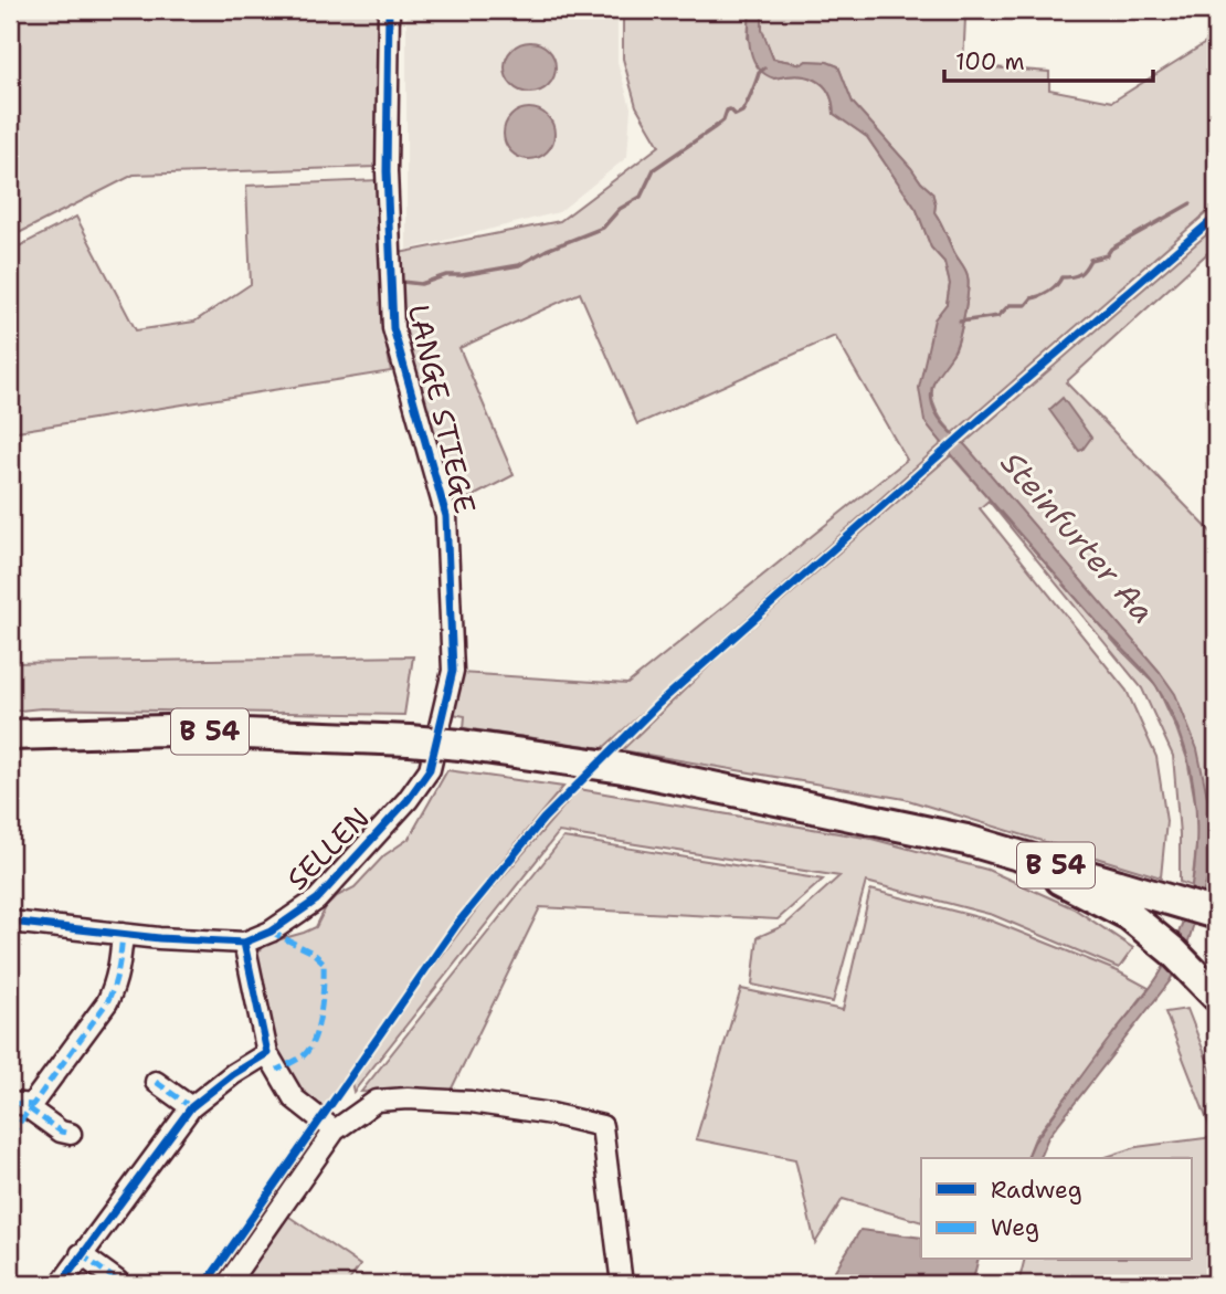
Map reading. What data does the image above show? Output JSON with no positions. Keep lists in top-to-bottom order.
{
  "streets": {
    "highway": ["B 54"],
    "street": ["LANGE STIEGE", "SELLEN"]
  },
  "crossings": [
    ["LANGE STIEGE", "SELLEN"]
  ],
  "water": ["Steinfurter Aa"],
  "legend": ["Radweg", "Weg"],
  "scale_bar": "100 m"
}
